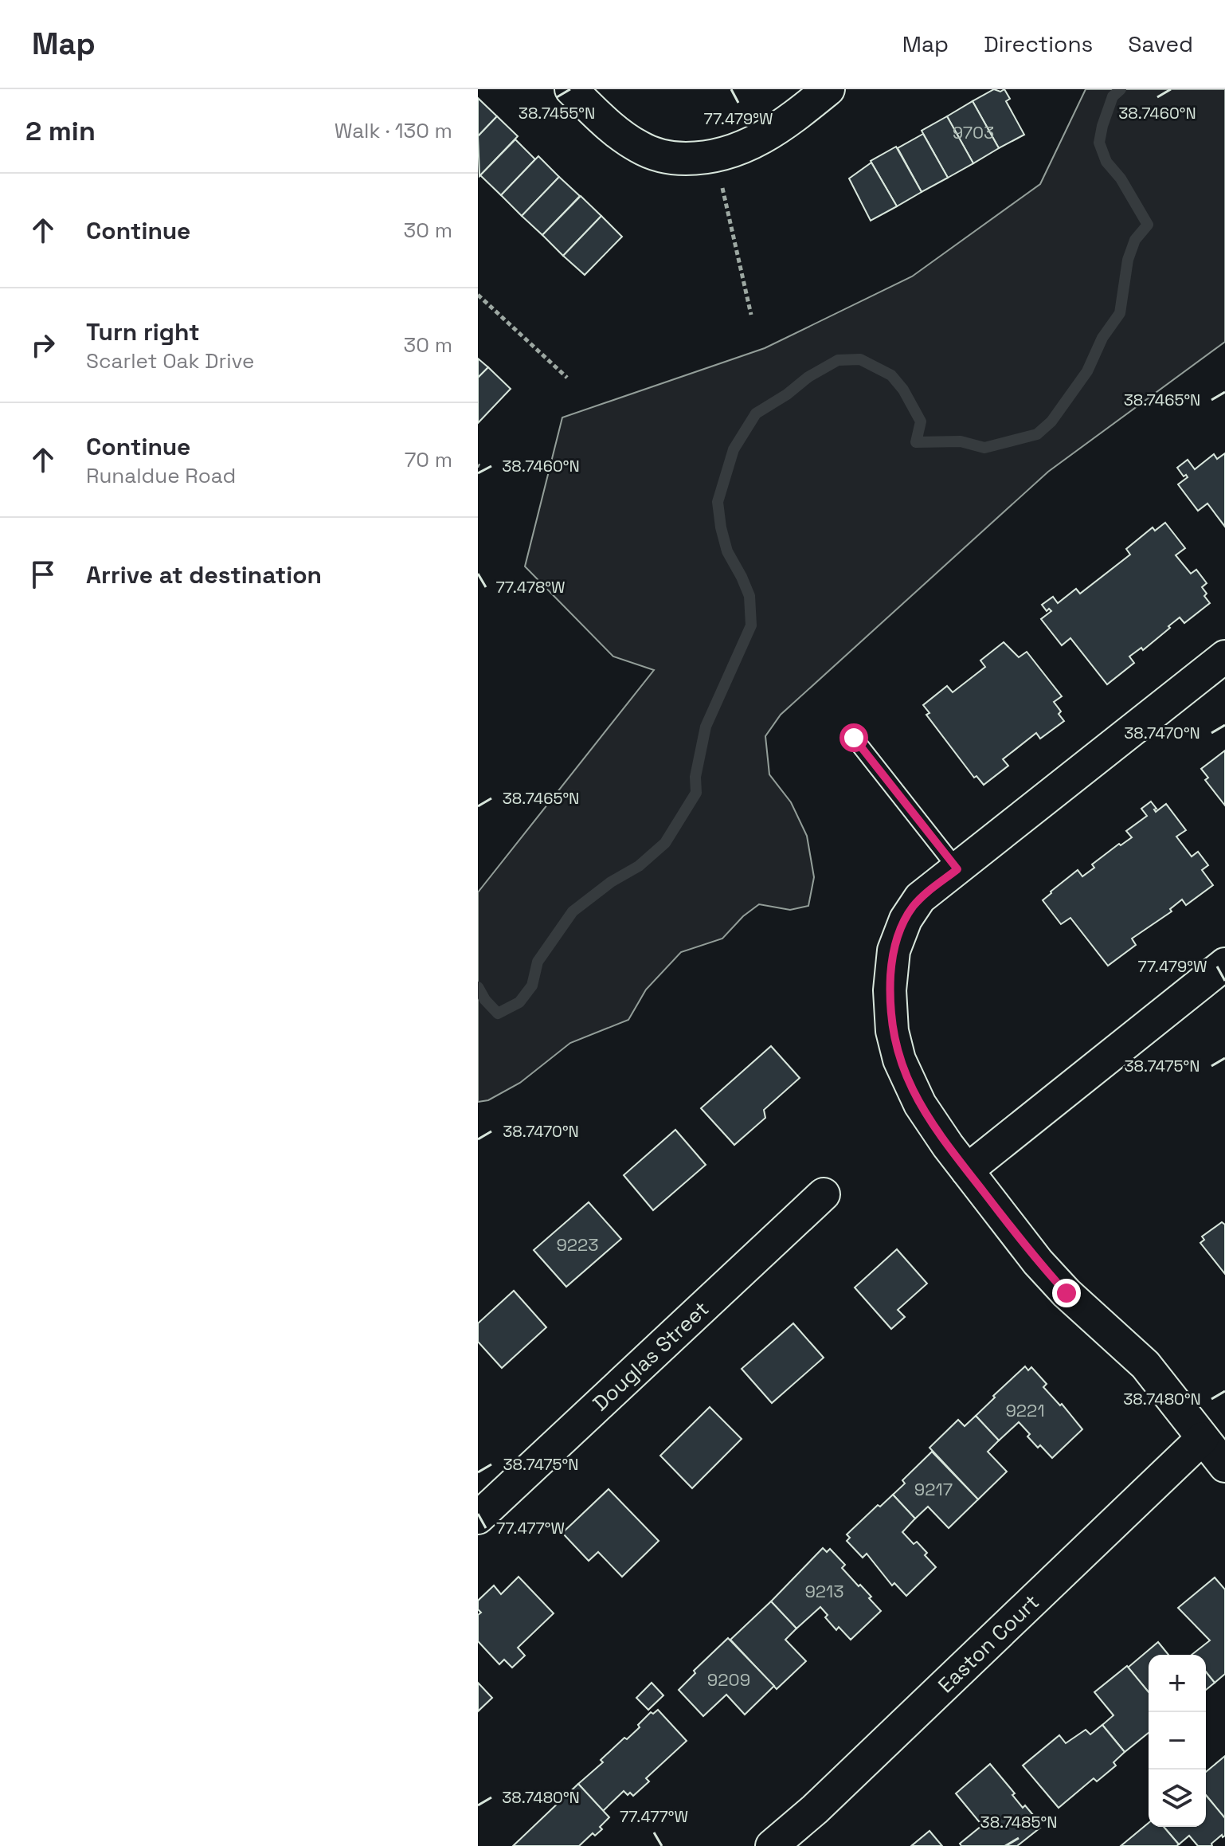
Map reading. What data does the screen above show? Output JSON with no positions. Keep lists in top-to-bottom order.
{
  "streets": {
    "street": ["Douglas Street", "Easton Court"]
  },
  "house_numbers": [
    "9703",
    "9223",
    "9221",
    "9217",
    "9213",
    "9209"
  ],
  "page": {
    "header": "Map",
    "nav": ["Map", "Directions", "Saved"],
    "heading": ["2 min", "Walk · 130 m"],
    "list": [
      ["Continue", "30 m"],
      ["Turn right", "Scarlet Oak Drive", "30 m"],
      ["Continue", "Runaldue Road", "70 m"],
      "Arrive at destination"
    ],
    "map_buttons": ["+", "−"]
  },
  "coordinates": [
    "38.7455°N",
    "38.7460°N",
    "77.479°W",
    "38.7465°N",
    "77.478°W",
    "38.7470°N",
    "38.7475°N",
    "38.7480°N",
    "77.477°W",
    "38.7485°N"
  ]
}
